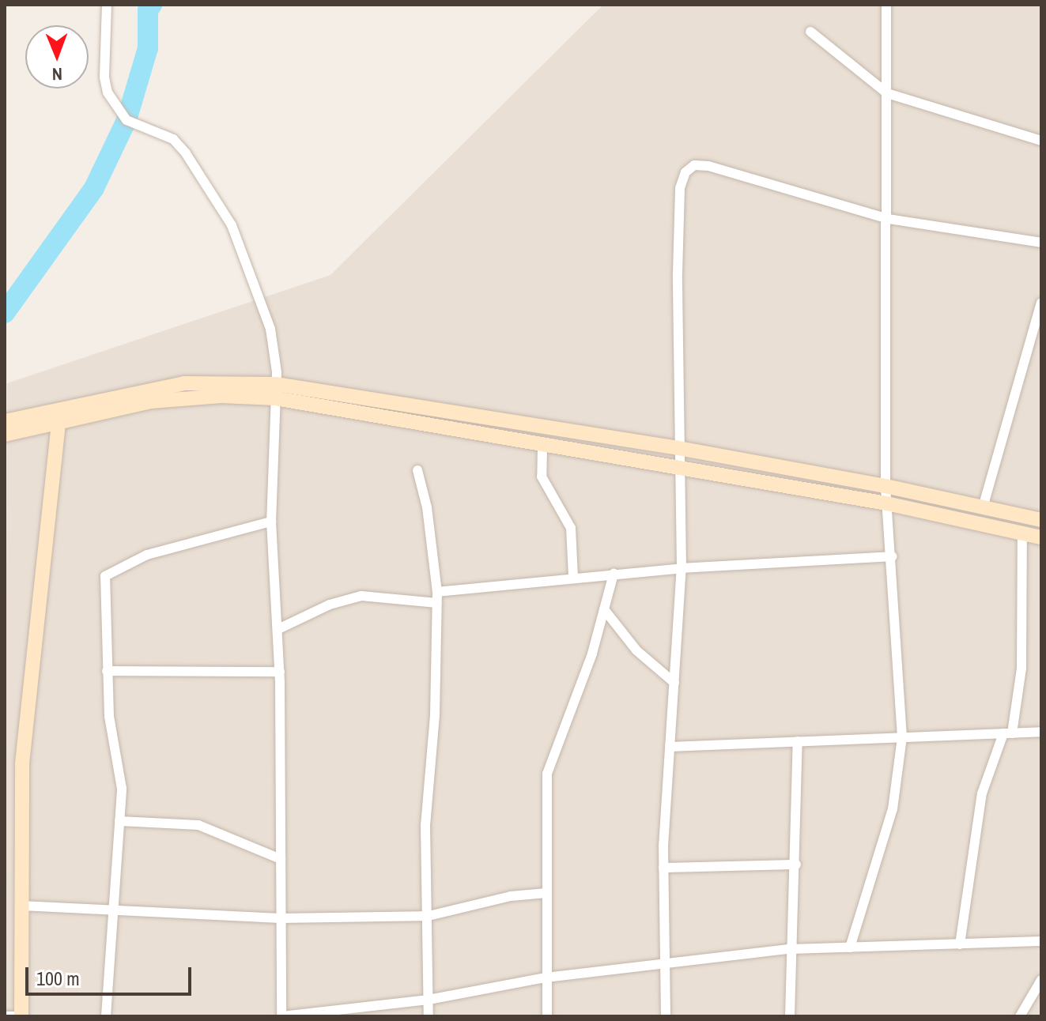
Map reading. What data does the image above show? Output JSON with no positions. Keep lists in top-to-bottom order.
{
  "scale_bar": "100 m",
  "north": "bottom"
}
